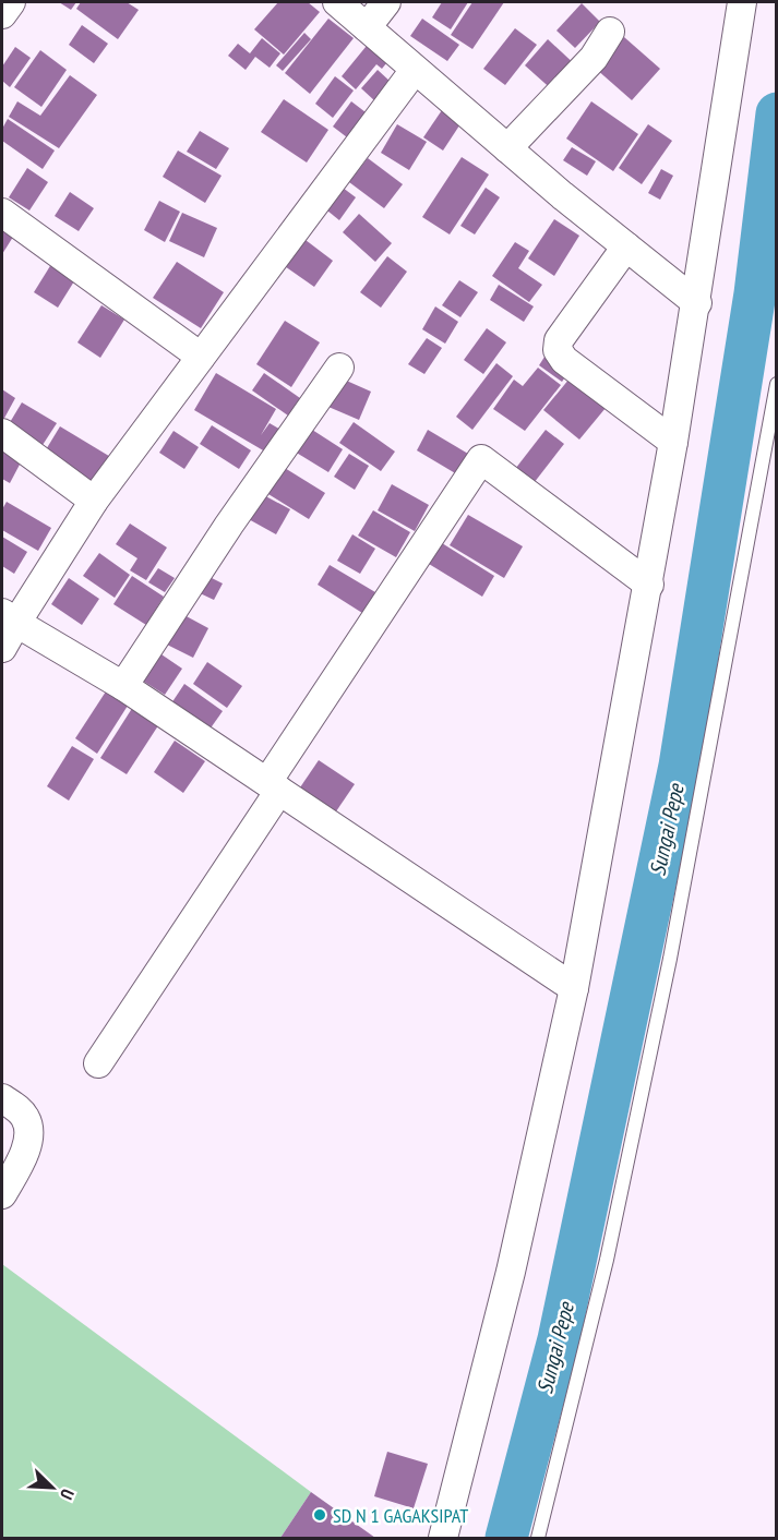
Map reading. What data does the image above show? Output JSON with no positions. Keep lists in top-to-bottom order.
{
  "water": ["Sungai Pepe"],
  "places": ["SD N 1 GAGAKSIPAT"],
  "north": "bottom right"
}
